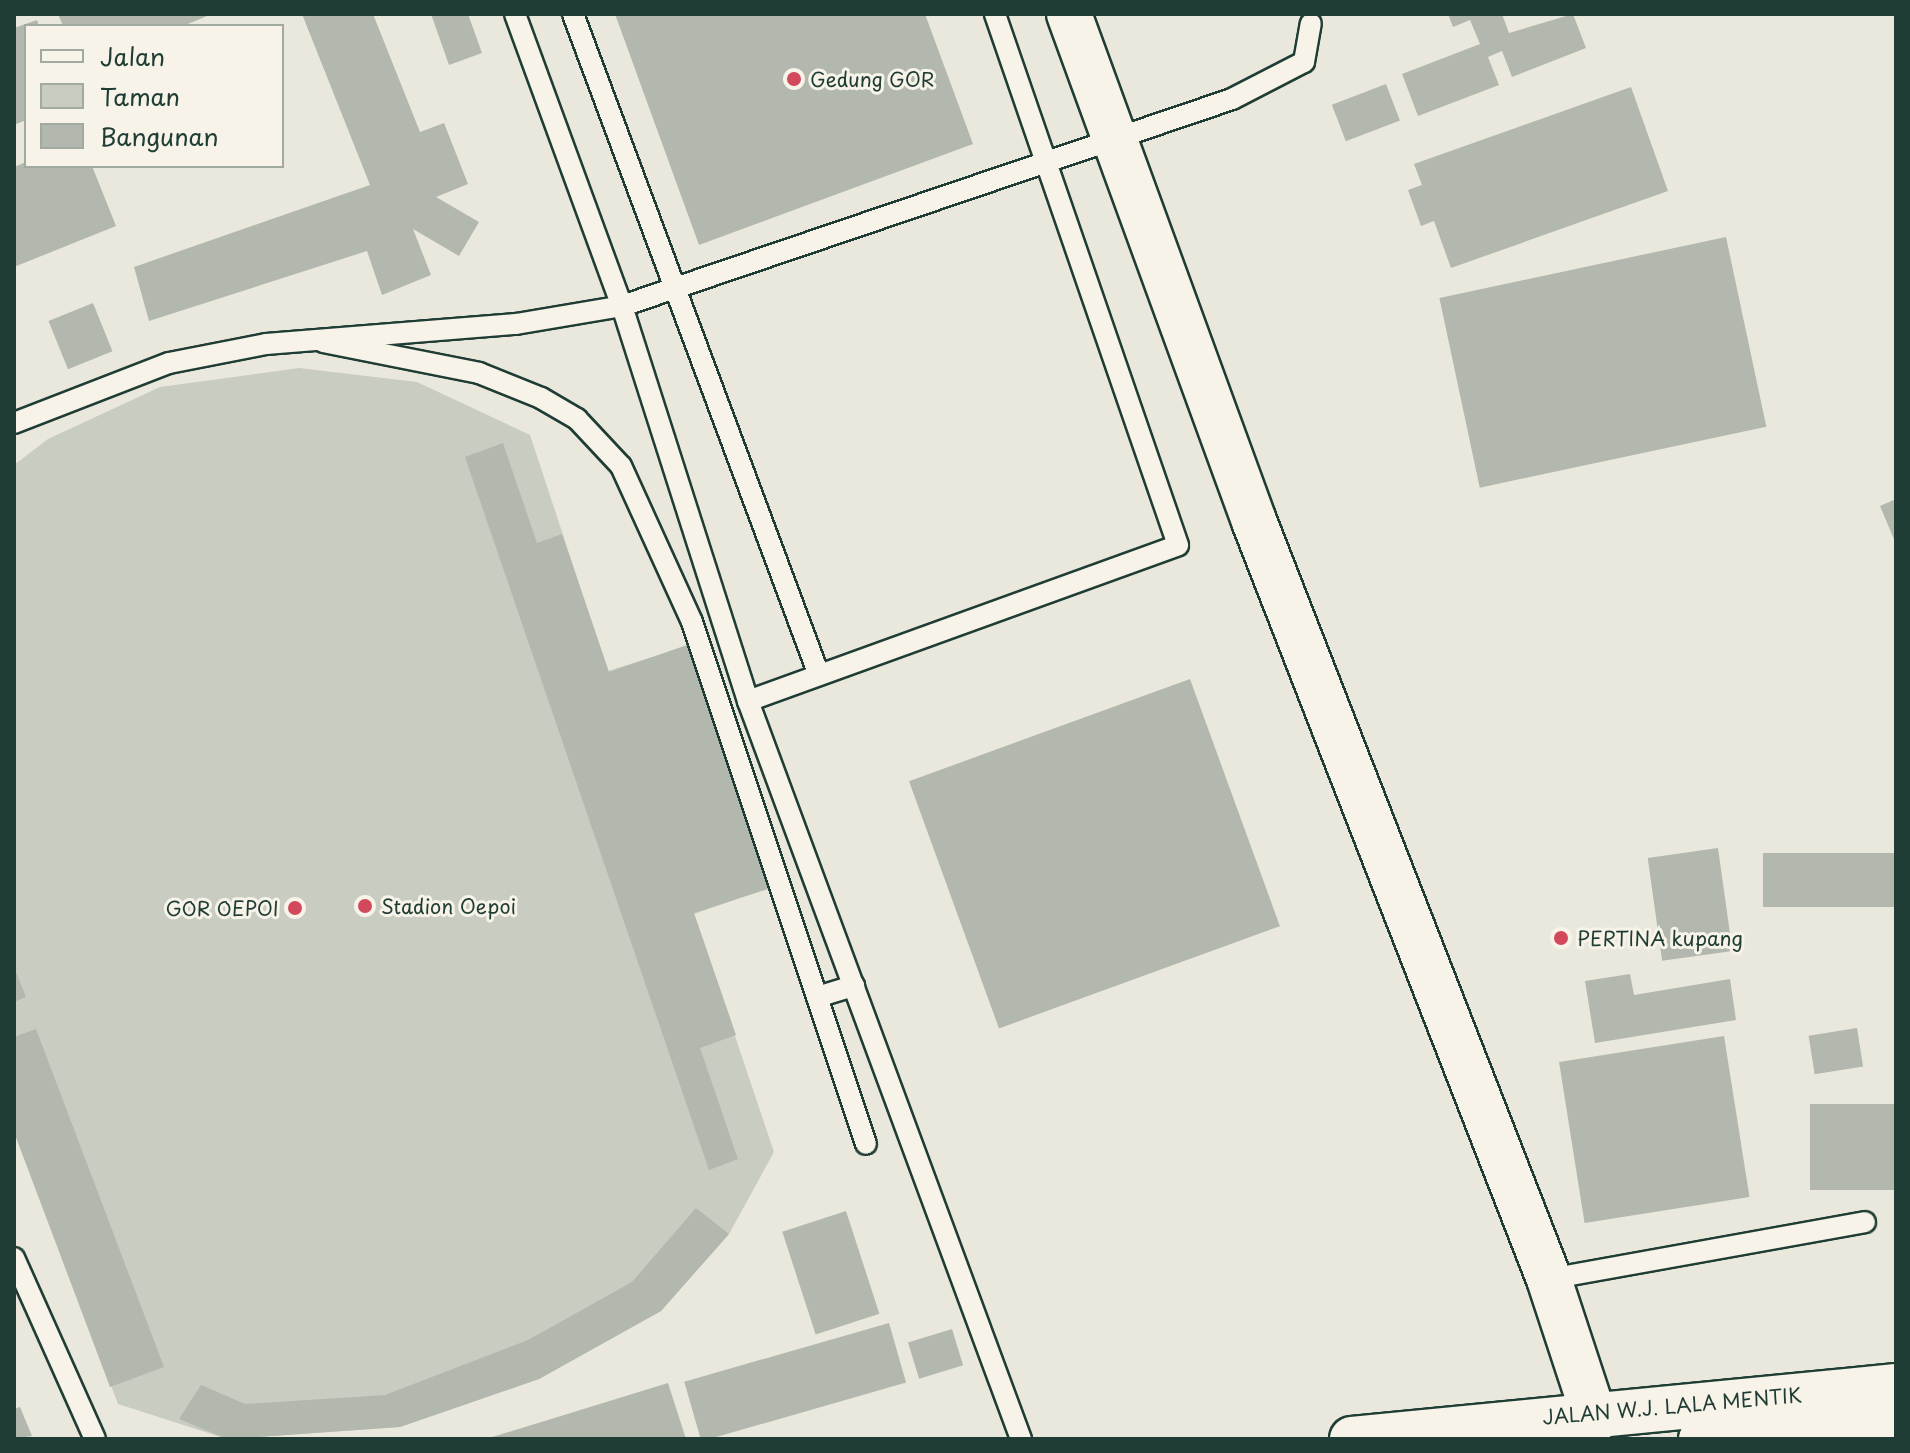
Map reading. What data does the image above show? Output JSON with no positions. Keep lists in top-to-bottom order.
{
  "streets": {
    "street": ["JALAN W.J. LALA MENTIK"]
  },
  "places": [
    "Gedung GOR",
    "Stadion Oepoi",
    "GOR OEPOI",
    "PERTINA kupang"
  ],
  "legend": ["Jalan", "Taman", "Bangunan"]
}
